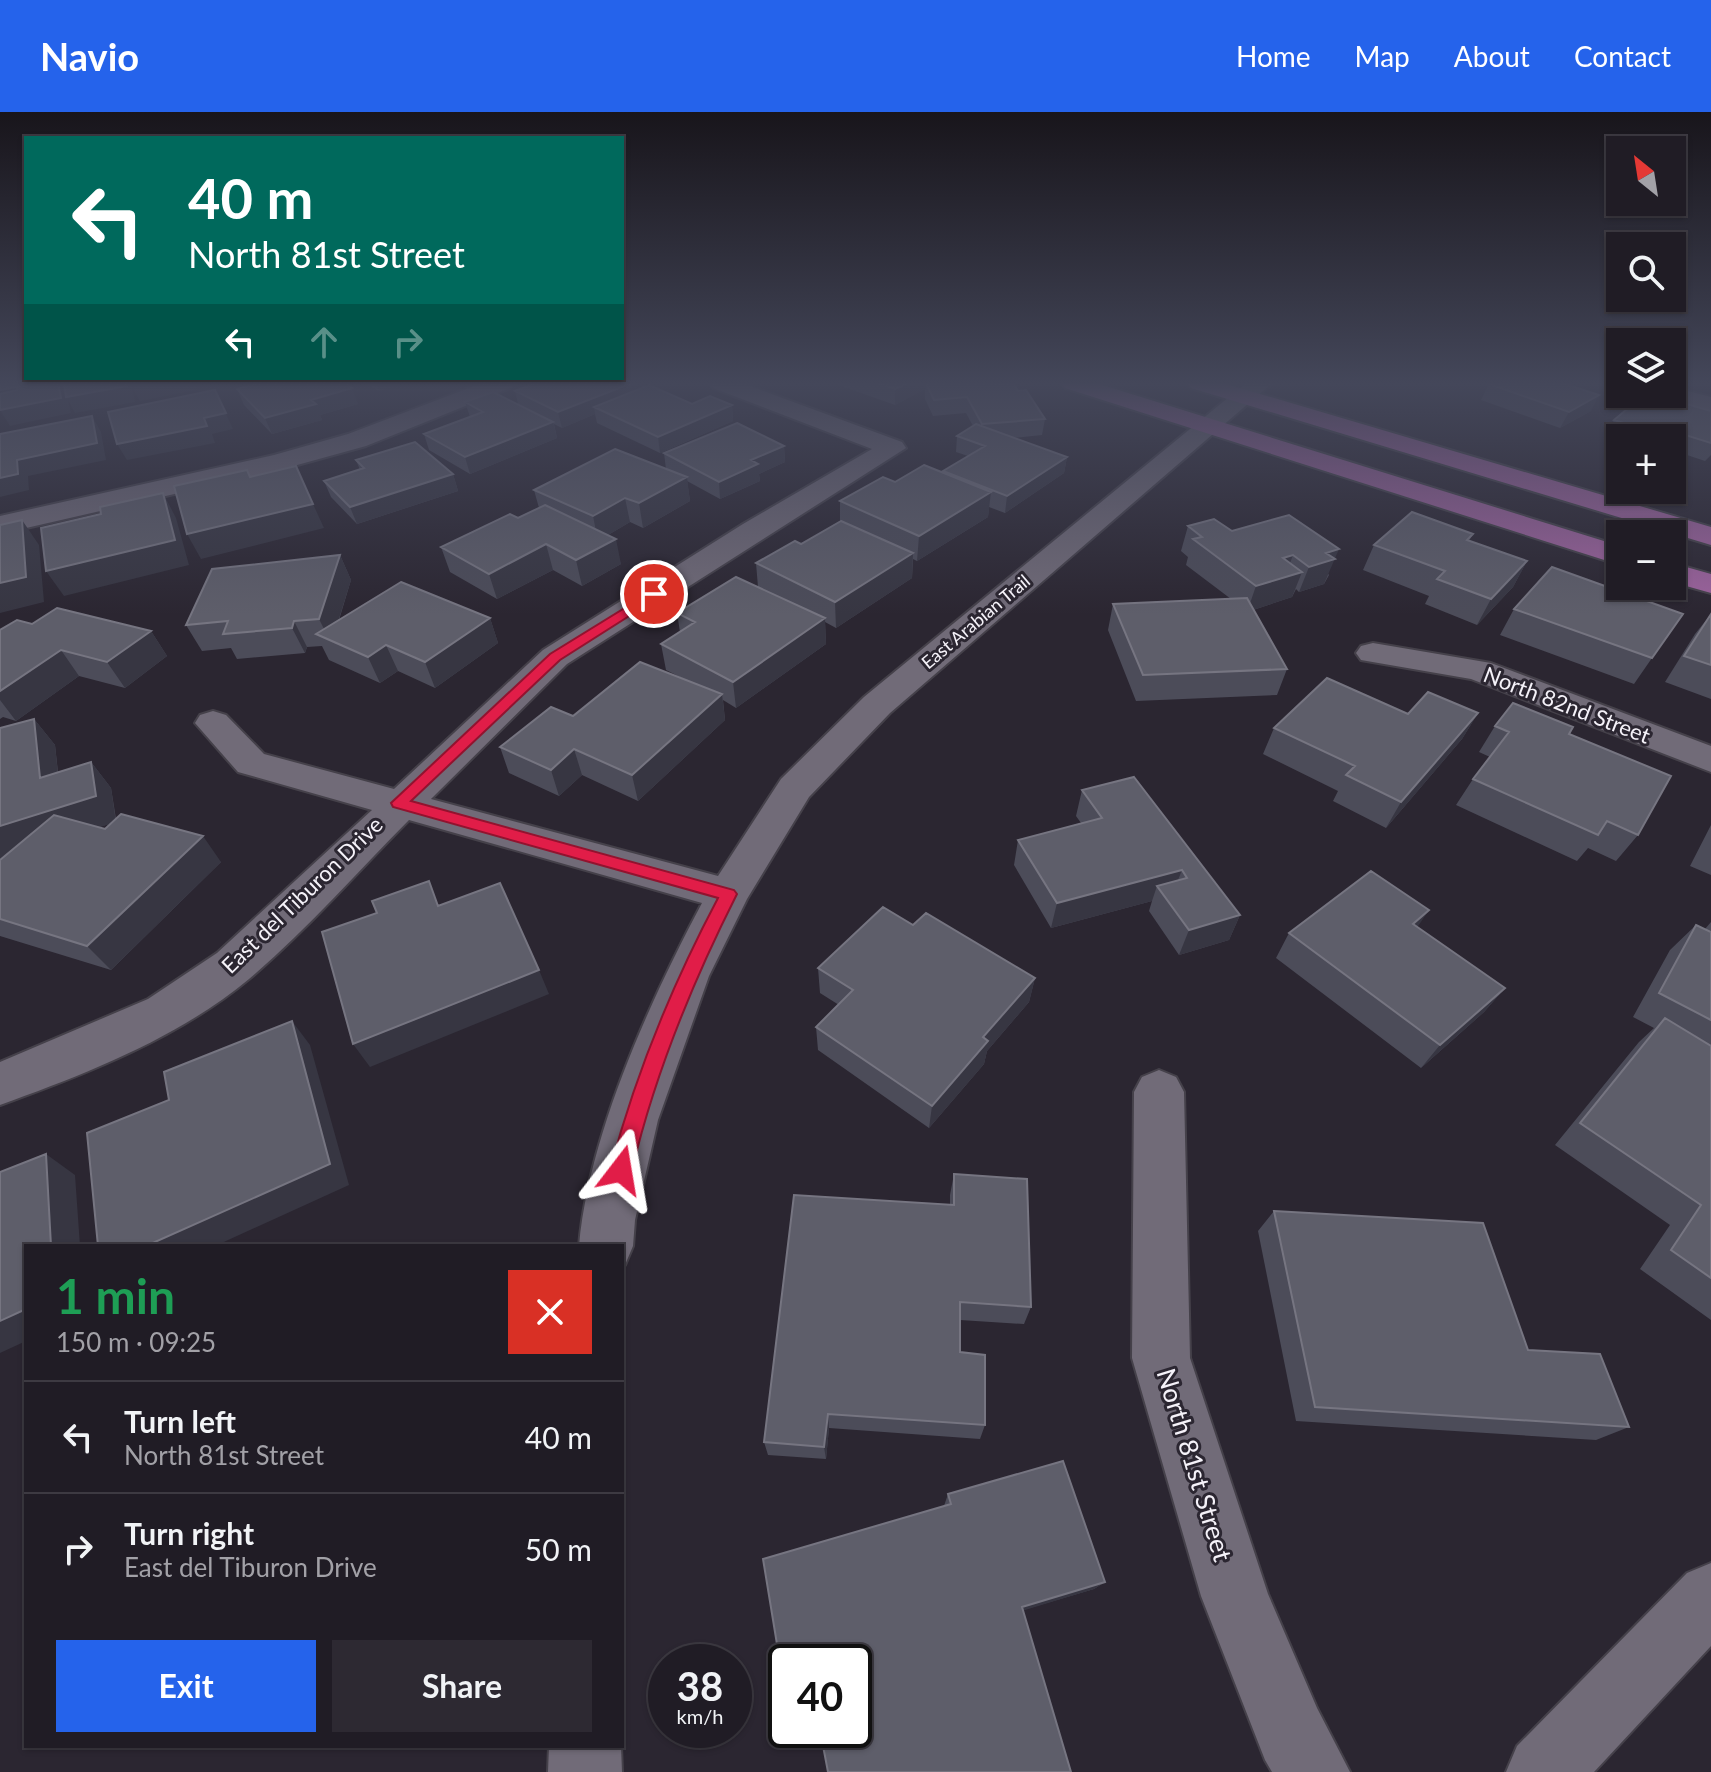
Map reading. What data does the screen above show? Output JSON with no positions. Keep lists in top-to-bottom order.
{
  "streets": {
    "street": [
      "East Arabian Trail",
      "North 82nd Street",
      "East del Tiburon Drive",
      "North 81st Street"
    ]
  },
  "north": "top left",
  "page": {
    "header": "Navio",
    "nav": [
      "Home",
      "Map",
      "About",
      "Contact"
    ],
    "map_buttons": ["+", "−"],
    "turn": ["40 m", "North 81st Street"],
    "heading": ["1 min", "150 m · 09:25"],
    "list": [
      {
        "name": "Turn left",
        "note": "North 81st Street",
        "value": "40 m"
      },
      {
        "name": "Turn right",
        "note": "East del Tiburon Drive",
        "value": "50 m"
      }
    ],
    "buttons": ["Exit", "Share"],
    "speed": "38 km/h",
    "limit": "40"
  }
}
